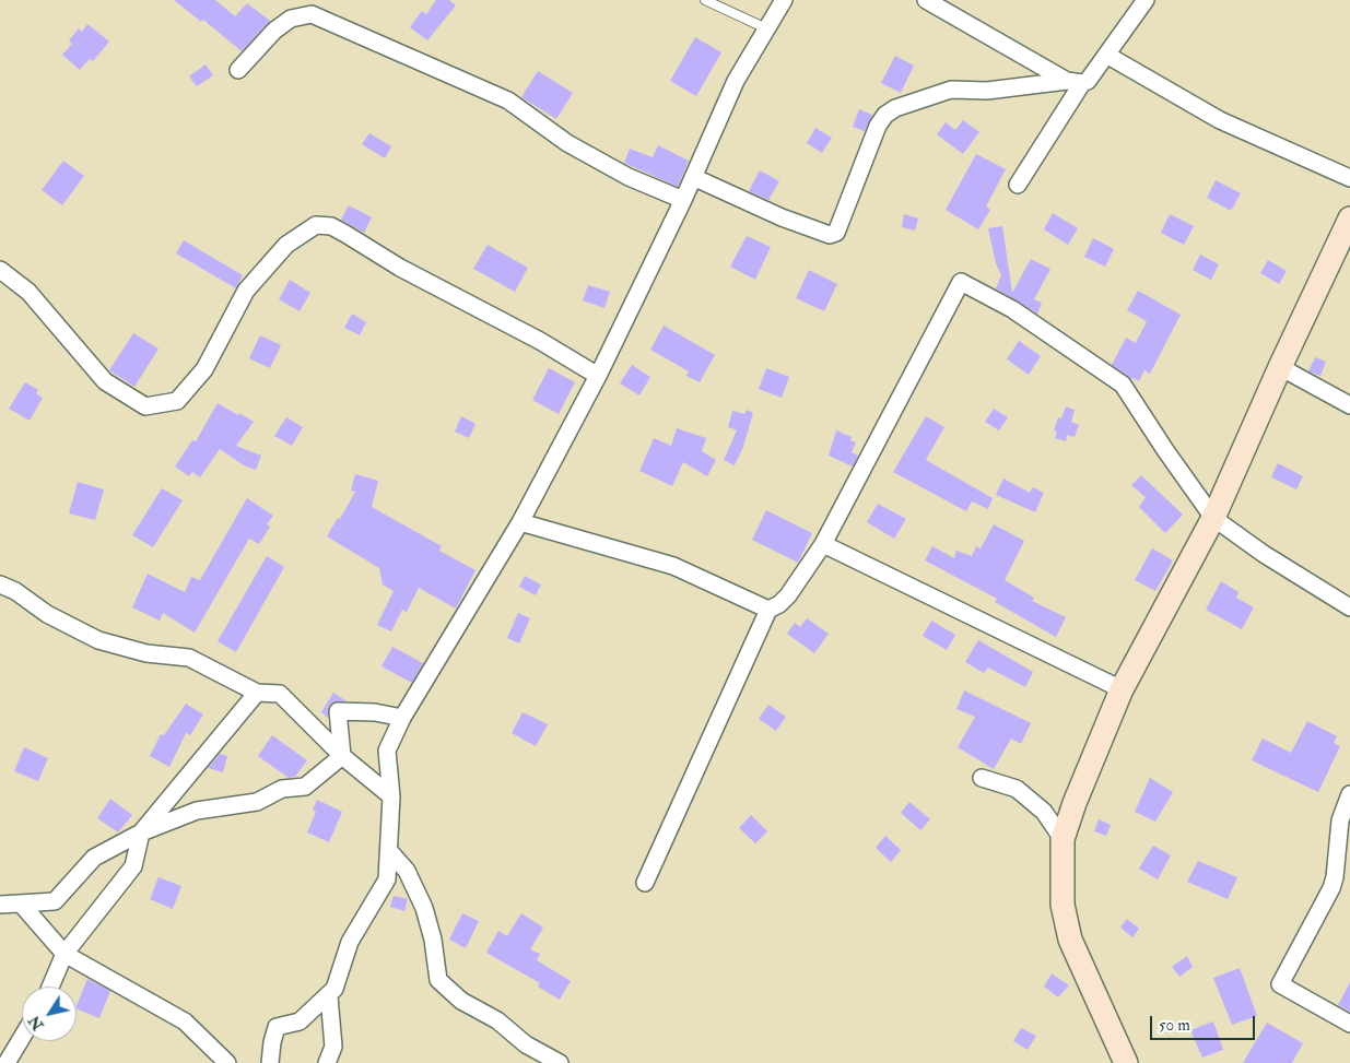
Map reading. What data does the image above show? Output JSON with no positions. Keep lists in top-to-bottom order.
{
  "scale_bar": "50 m",
  "north": "bottom left"
}
